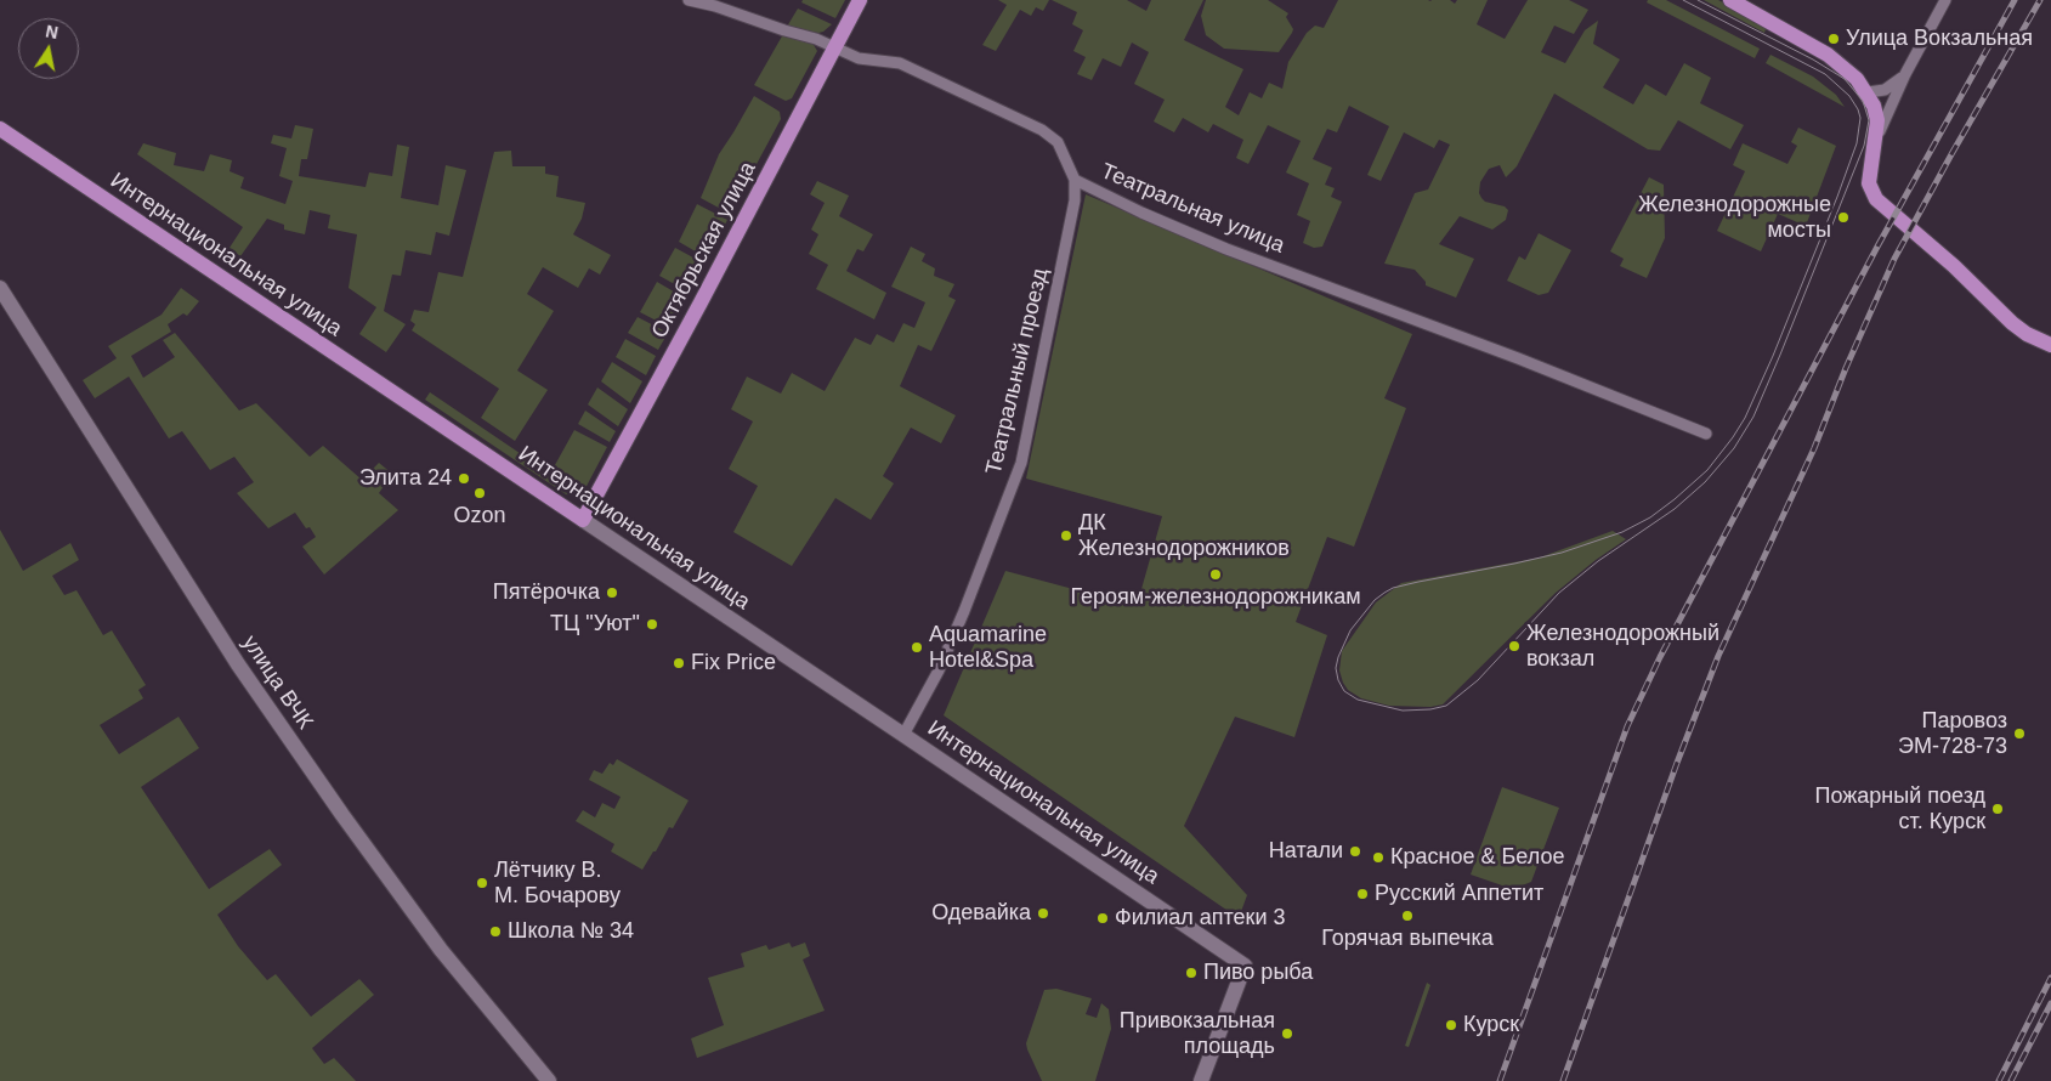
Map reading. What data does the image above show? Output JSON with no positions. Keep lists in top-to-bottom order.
{
  "streets": {
    "main road": ["Октябрьская улица", "Интернациональная улица", "улица ВЧК"],
    "street": ["Театральная улица", "Театральный проезд"]
  },
  "crossings": [
    ["Театральная улица", "Октябрьская улица"],
    ["Театральная улица", "Театральный проезд"],
    ["Октябрьская улица", "Интернациональная улица"],
    ["Интернациональная улица", "Театральный проезд"]
  ],
  "places": [
    "Улица Вокзальная",
    "Железнодорожные мосты",
    "Элита 24",
    "Ozon",
    "ДК Железнодорожников",
    "Героям-железнодорожникам",
    "Пятёрочка",
    "ТЦ \"Уют\"",
    "Железнодорожный вокзал",
    "Aquamarine Hotel&Spa",
    "Fix Price",
    "Паровоз ЭМ-728-73",
    "Пожарный поезд ст. Курск",
    "Натали",
    "Красное & Белое",
    "Лётчику В. М. Бочарову",
    "Русский Аппетит",
    "Одевайка",
    "Горячая выпечка",
    "Филиал аптеки 3",
    "Школа № 34",
    "Пиво рыба",
    "Курск",
    "Привокзальная площадь"
  ],
  "north": "top"
}
